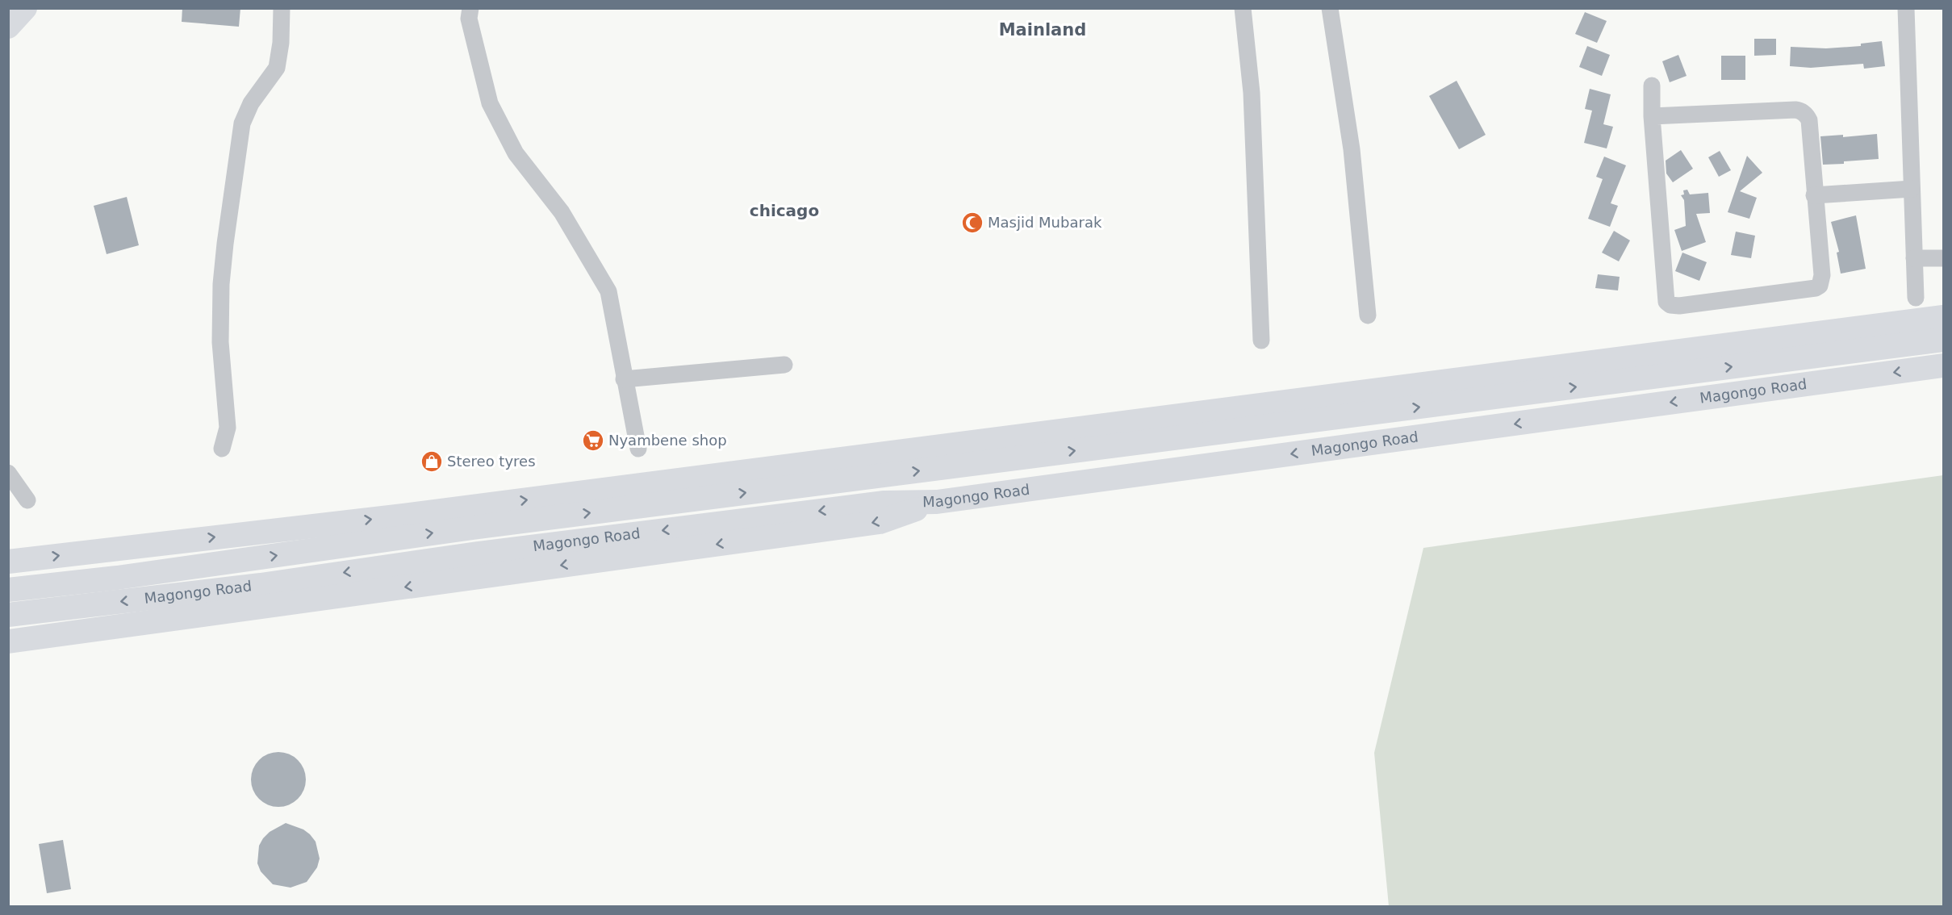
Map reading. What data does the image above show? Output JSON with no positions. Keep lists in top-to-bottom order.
{
  "streets": {
    "main road": ["Magongo Road"]
  },
  "districts": ["Mainland", "chicago"],
  "places": {
    "mosque": ["Masjid Mubarak"],
    "supermarket": ["Nyambene shop"],
    "shop": ["Stereo tyres"]
  }
}
